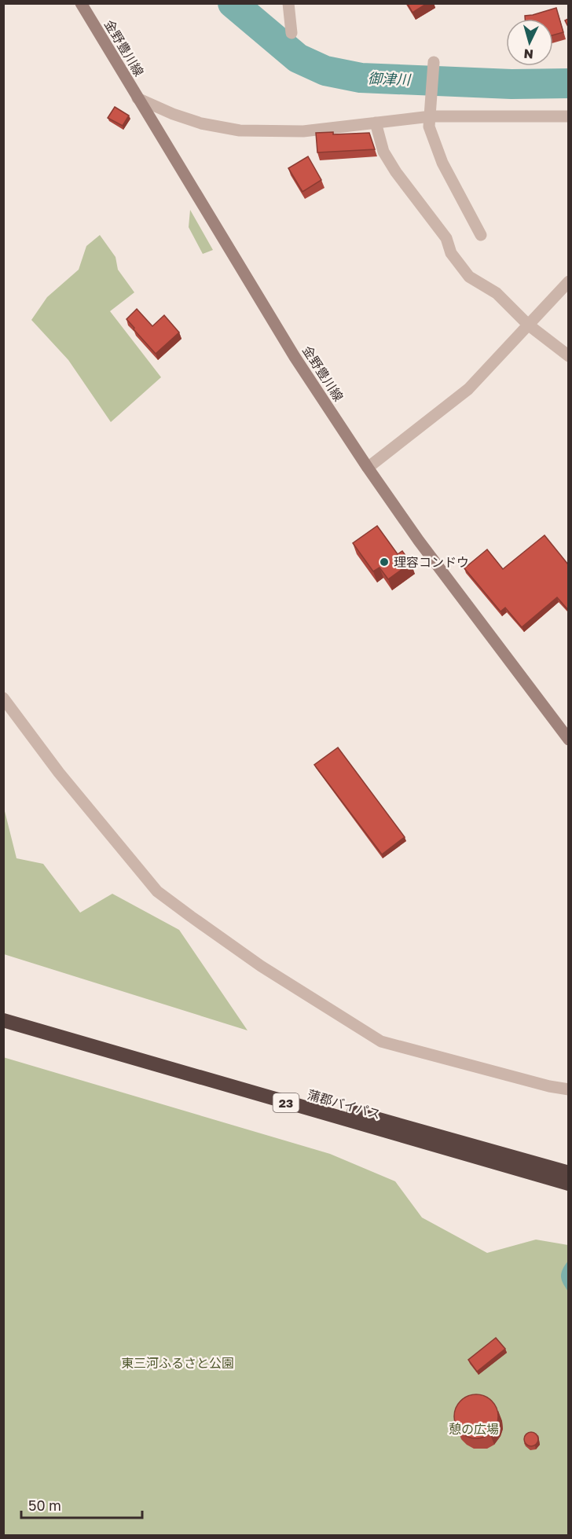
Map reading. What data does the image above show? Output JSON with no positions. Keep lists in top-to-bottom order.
{
  "streets": {
    "highway": ["23", "蒲郡バイパス"],
    "main road": ["金野豊川線"]
  },
  "water": ["御津川"],
  "parks": ["東三河ふるさと公園", "憩の広場"],
  "places": ["理容コンドウ"],
  "scale_bar": "50 m",
  "north": "bottom"
}
